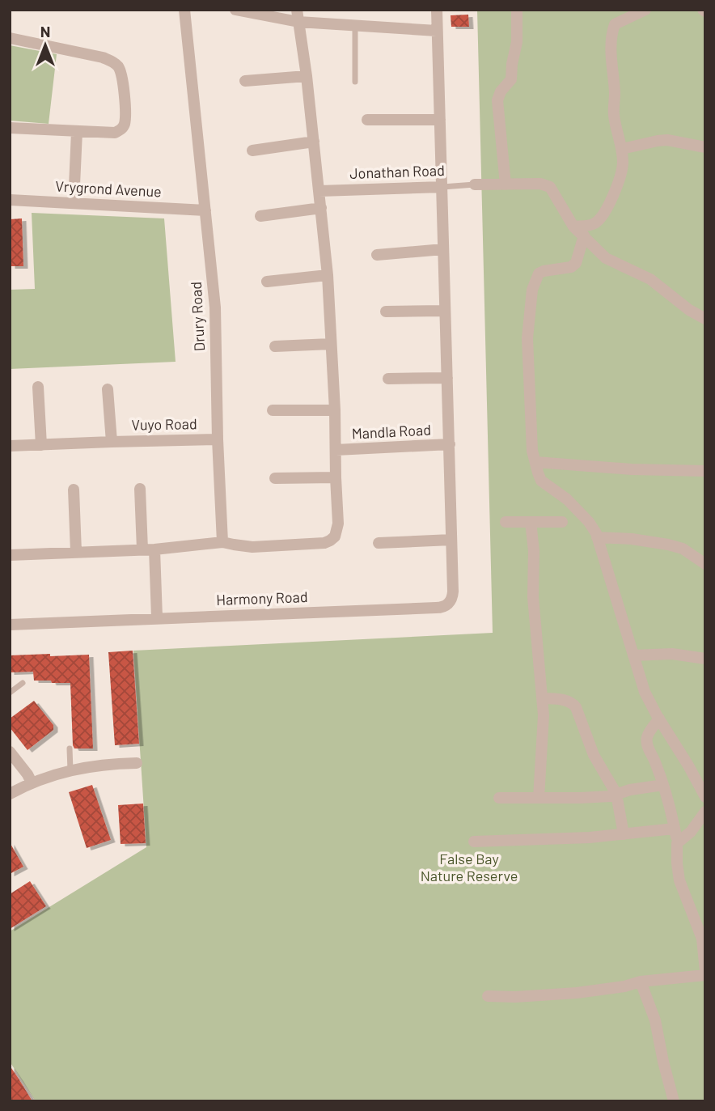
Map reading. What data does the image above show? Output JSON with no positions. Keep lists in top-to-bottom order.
{
  "streets": {
    "street": [
      "Jonathan Road",
      "Vrygrond Avenue",
      "Drury Road",
      "Vuyo Road",
      "Mandla Road",
      "Harmony Road"
    ]
  },
  "crossings": [
    ["Jonathan Road", "Harmony Road"],
    ["Vrygrond Avenue", "Drury Road"],
    ["Drury Road", "Vuyo Road"],
    ["Mandla Road", "Harmony Road"]
  ],
  "parks": ["False Bay Nature Reserve"],
  "north": "top"
}
